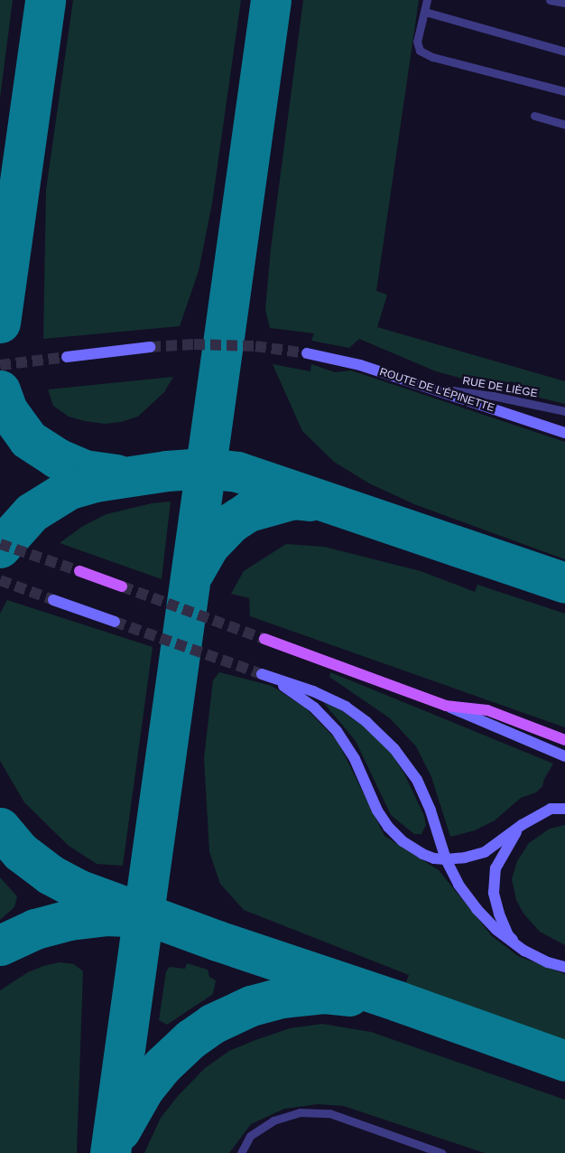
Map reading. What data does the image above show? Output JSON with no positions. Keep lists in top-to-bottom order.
{
  "streets": {
    "street": ["ROUTE DE L'ÉPINETTE"],
    "lane": ["RUE DE LIÈGE"]
  },
  "crossings": [
    ["RUE DE LIÈGE", "ROUTE DE L'ÉPINETTE"]
  ]
}
